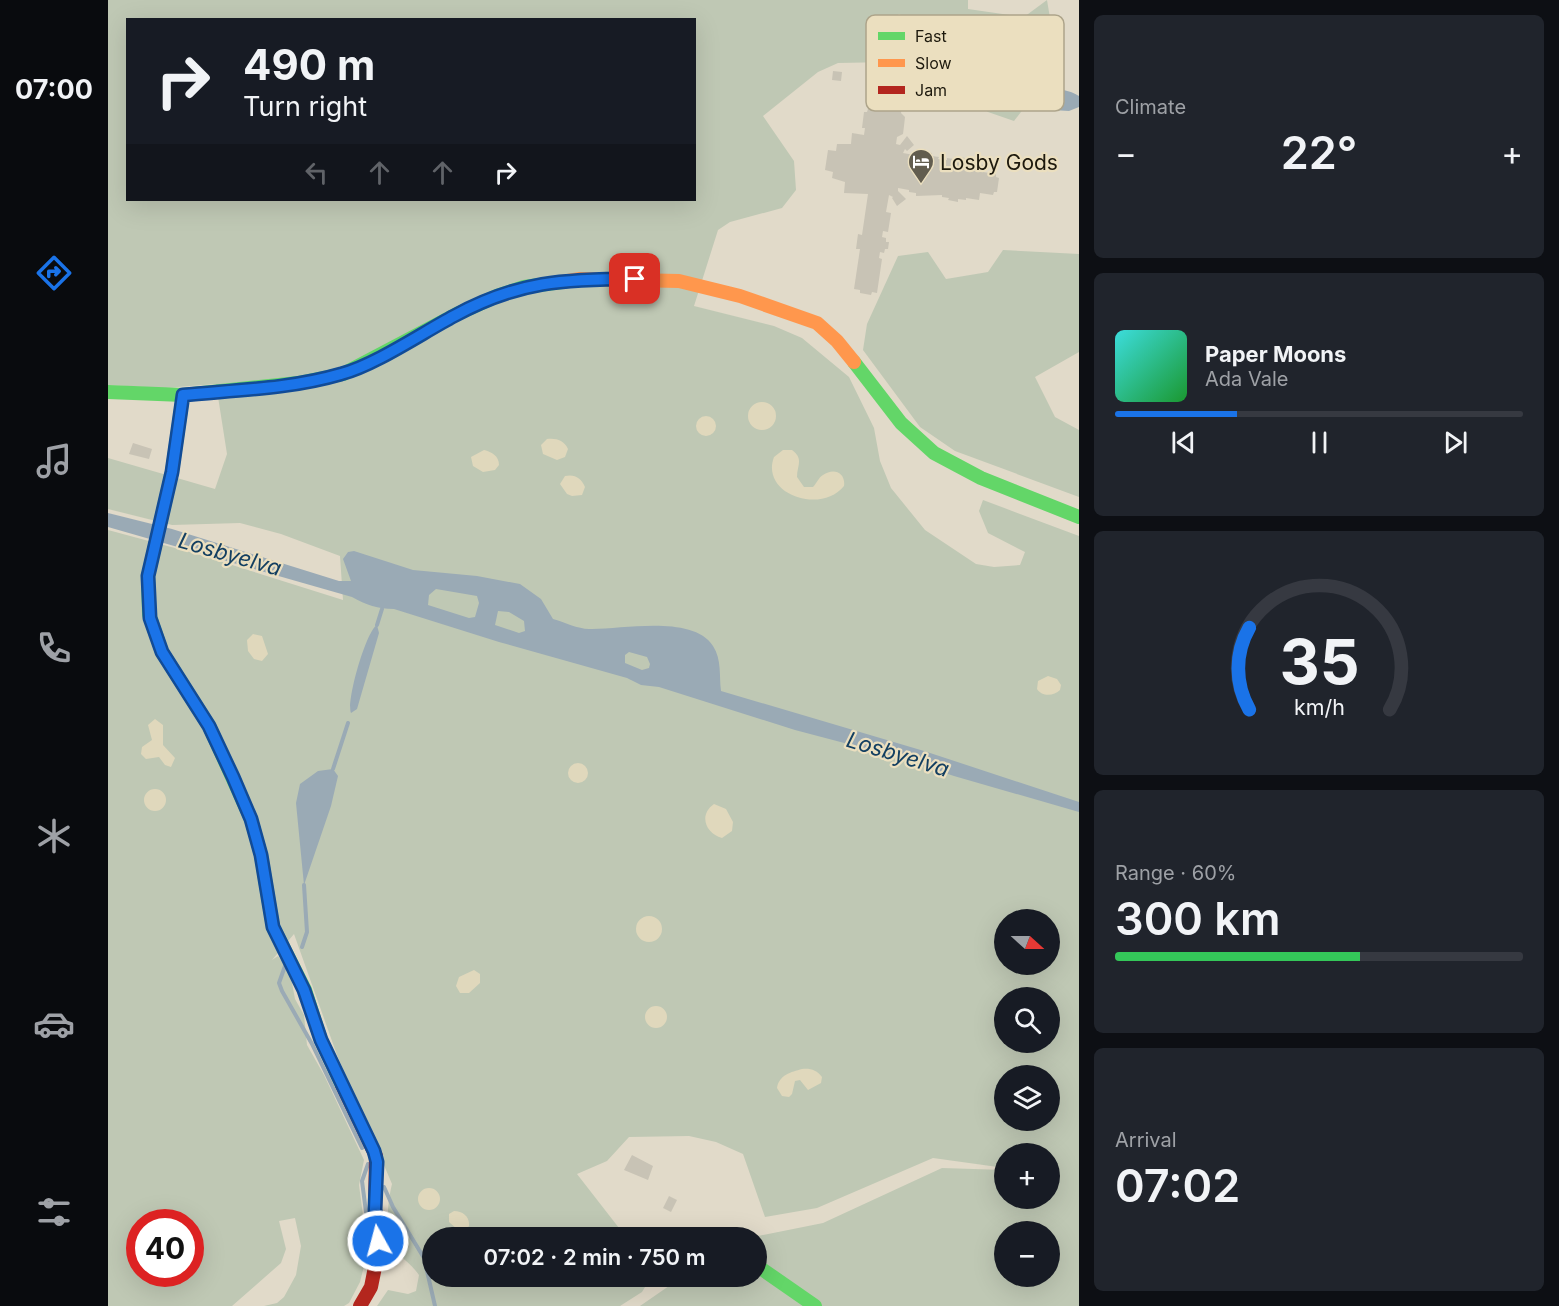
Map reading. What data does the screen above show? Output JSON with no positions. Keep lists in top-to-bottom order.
{
  "water": ["Losbyelva"],
  "places": {
    "hotel": ["Losby Gods"]
  },
  "legend": ["Fast", "Slow", "Jam"],
  "north": "right",
  "page": {
    "tabs": "07:00",
    "tile": [
      "Climate",
      ["Range · 60%", "300 km"],
      ["Arrival", "07:02"]
    ],
    "turn": ["490 m", "Turn right"],
    "heat": ["−", "22°", "+"],
    "song": ["Paper Moons", "Ada Vale"],
    "map_buttons": ["+", "−"],
    "limit": "40",
    "trip": "07:02 · 2 min · 750 m",
    "gauge": ["35", "km/h"]
  }
}
